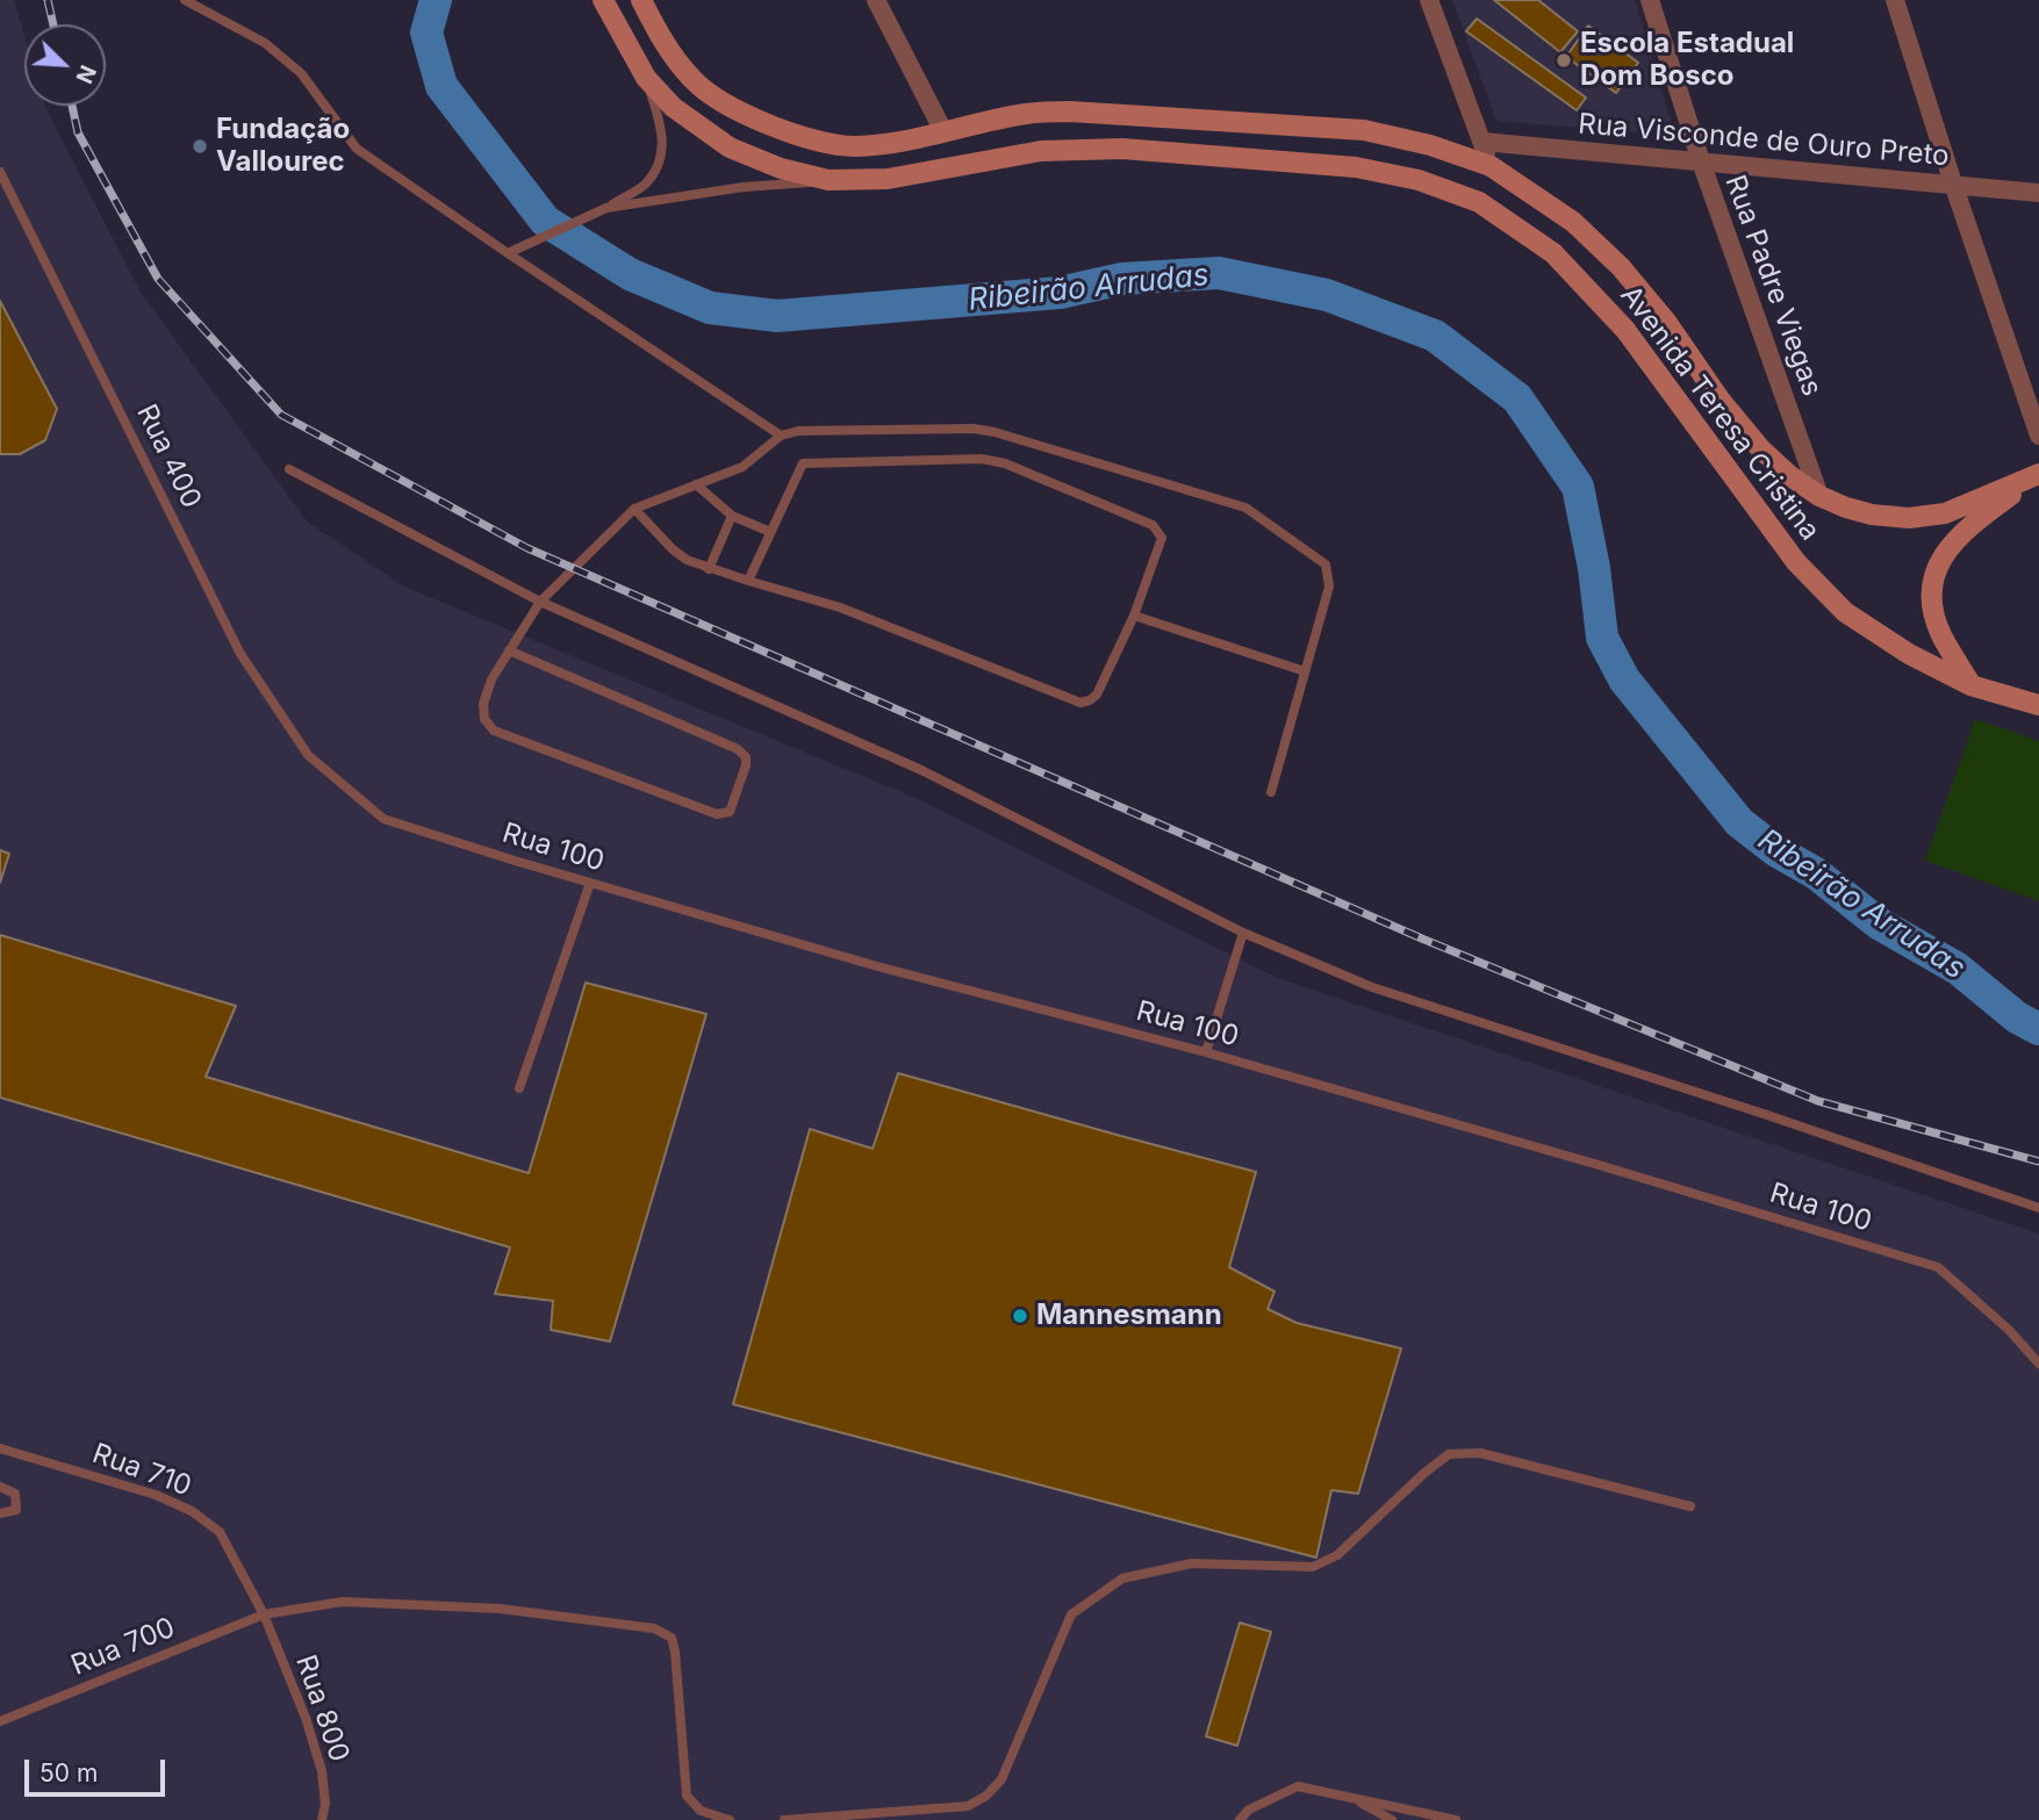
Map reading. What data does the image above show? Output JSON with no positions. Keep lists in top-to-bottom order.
{
  "streets": {
    "main road": ["Avenida Teresa Cristina"],
    "street": ["Rua Visconde de Ouro Preto", "Rua Padre Viegas"],
    "lane": [
      "Rua 400",
      "Rua 100",
      "Rua 710",
      "Rua 700",
      "Rua 800"
    ]
  },
  "crossings": [
    ["Rua Visconde de Ouro Preto", "Rua Padre Viegas"],
    ["Rua Padre Viegas", "Avenida Teresa Cristina"],
    ["Rua 400", "Rua 100"],
    ["Rua 710", "Rua 700"],
    ["Rua 710", "Rua 800"],
    ["Rua 700", "Rua 800"]
  ],
  "water": ["Ribeirão Arrudas"],
  "places": ["Escola Estadual Dom Bosco", "Fundação Vallourec", "Mannesmann"],
  "scale_bar": "50 m",
  "north": "bottom right"
}
